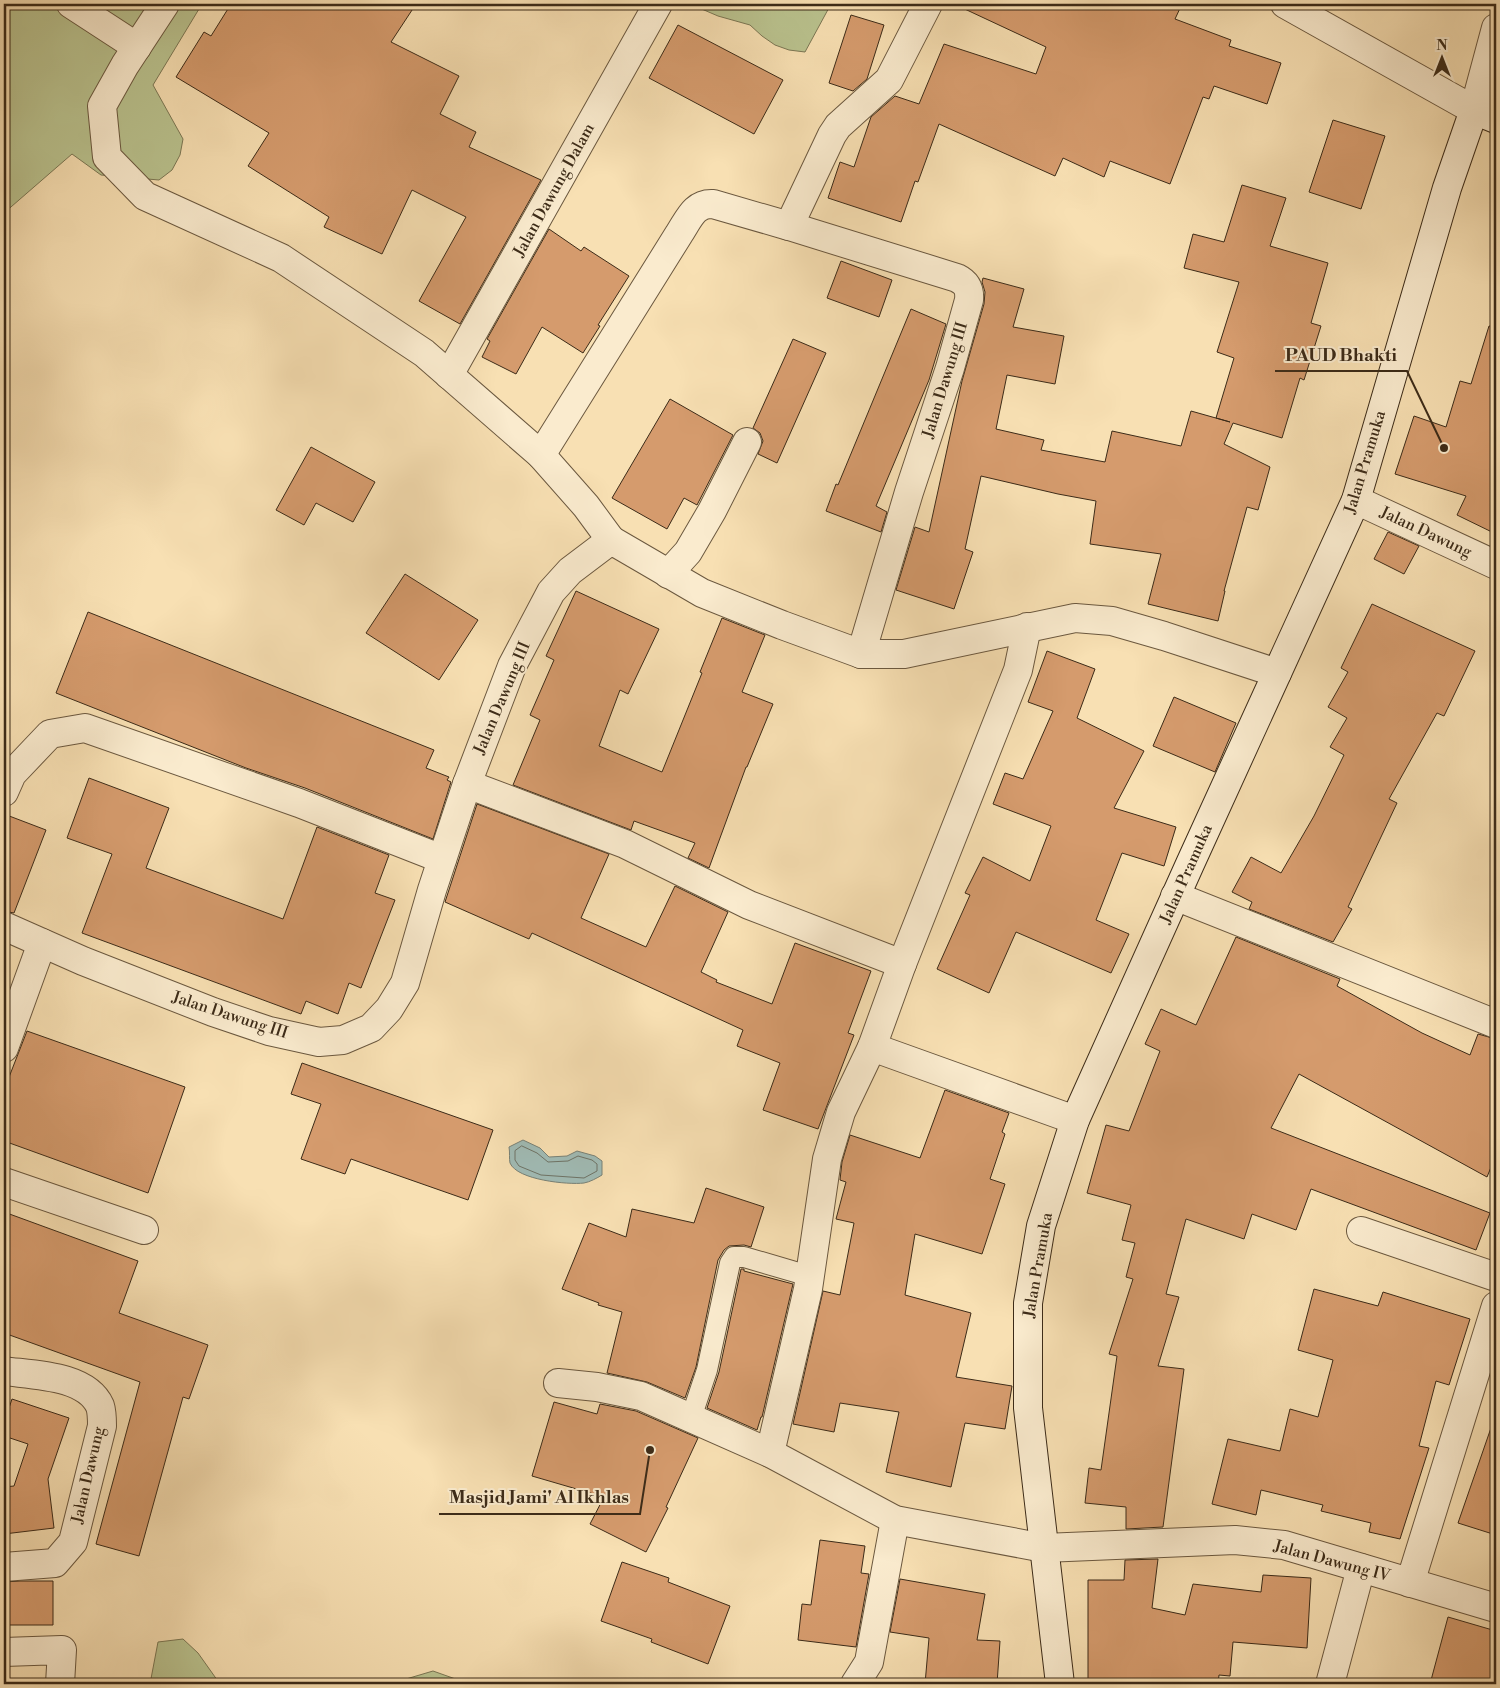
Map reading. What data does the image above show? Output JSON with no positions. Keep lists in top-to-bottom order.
{
  "streets": {
    "street": [
      "Jalan Dawung Dalam",
      "Jalan Dawung III",
      "Jalan Pramuka",
      "Jalan Dawung",
      "Jalan Dawung IV"
    ]
  },
  "crossings": [
    ["Jalan Pramuka", "Jalan Dawung"],
    ["Jalan Pramuka", "Jalan Dawung IV"]
  ],
  "places": ["PAUD Bhakti", "Masjid Jami' Al Ikhlas"],
  "north": "top"
}
